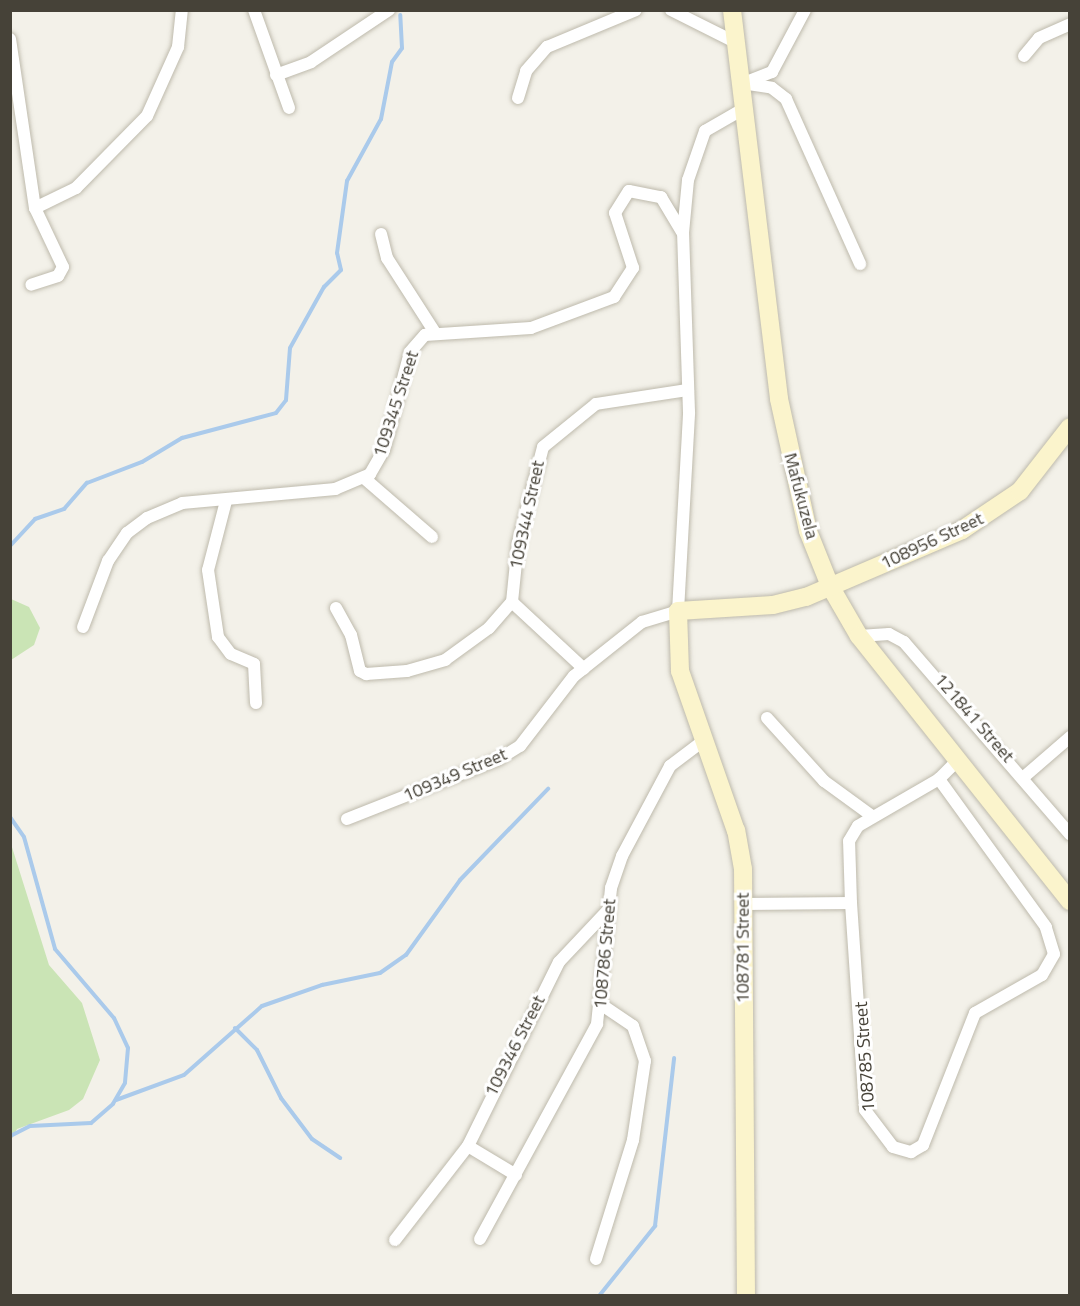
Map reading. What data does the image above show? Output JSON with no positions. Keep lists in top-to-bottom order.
{
  "streets": {
    "street": [
      "109345 Street",
      "Mafukuzela",
      "109344 Street",
      "108956 Street",
      "121841 Street",
      "109349 Street",
      "108781 Street",
      "108786 Street",
      "109346 Street",
      "108785 Street"
    ]
  },
  "crossings": [
    ["109345 Street", "Mafukuzela"],
    ["109345 Street", "109344 Street"],
    ["109345 Street", "109349 Street"],
    ["109345 Street", "108781 Street"],
    ["Mafukuzela", "108956 Street"],
    ["Mafukuzela", "121841 Street"],
    ["Mafukuzela", "109349 Street"],
    ["Mafukuzela", "108785 Street"],
    ["108956 Street", "109349 Street"],
    ["109349 Street", "108781 Street"],
    ["108781 Street", "108786 Street"],
    ["108786 Street", "109346 Street"]
  ]
}
